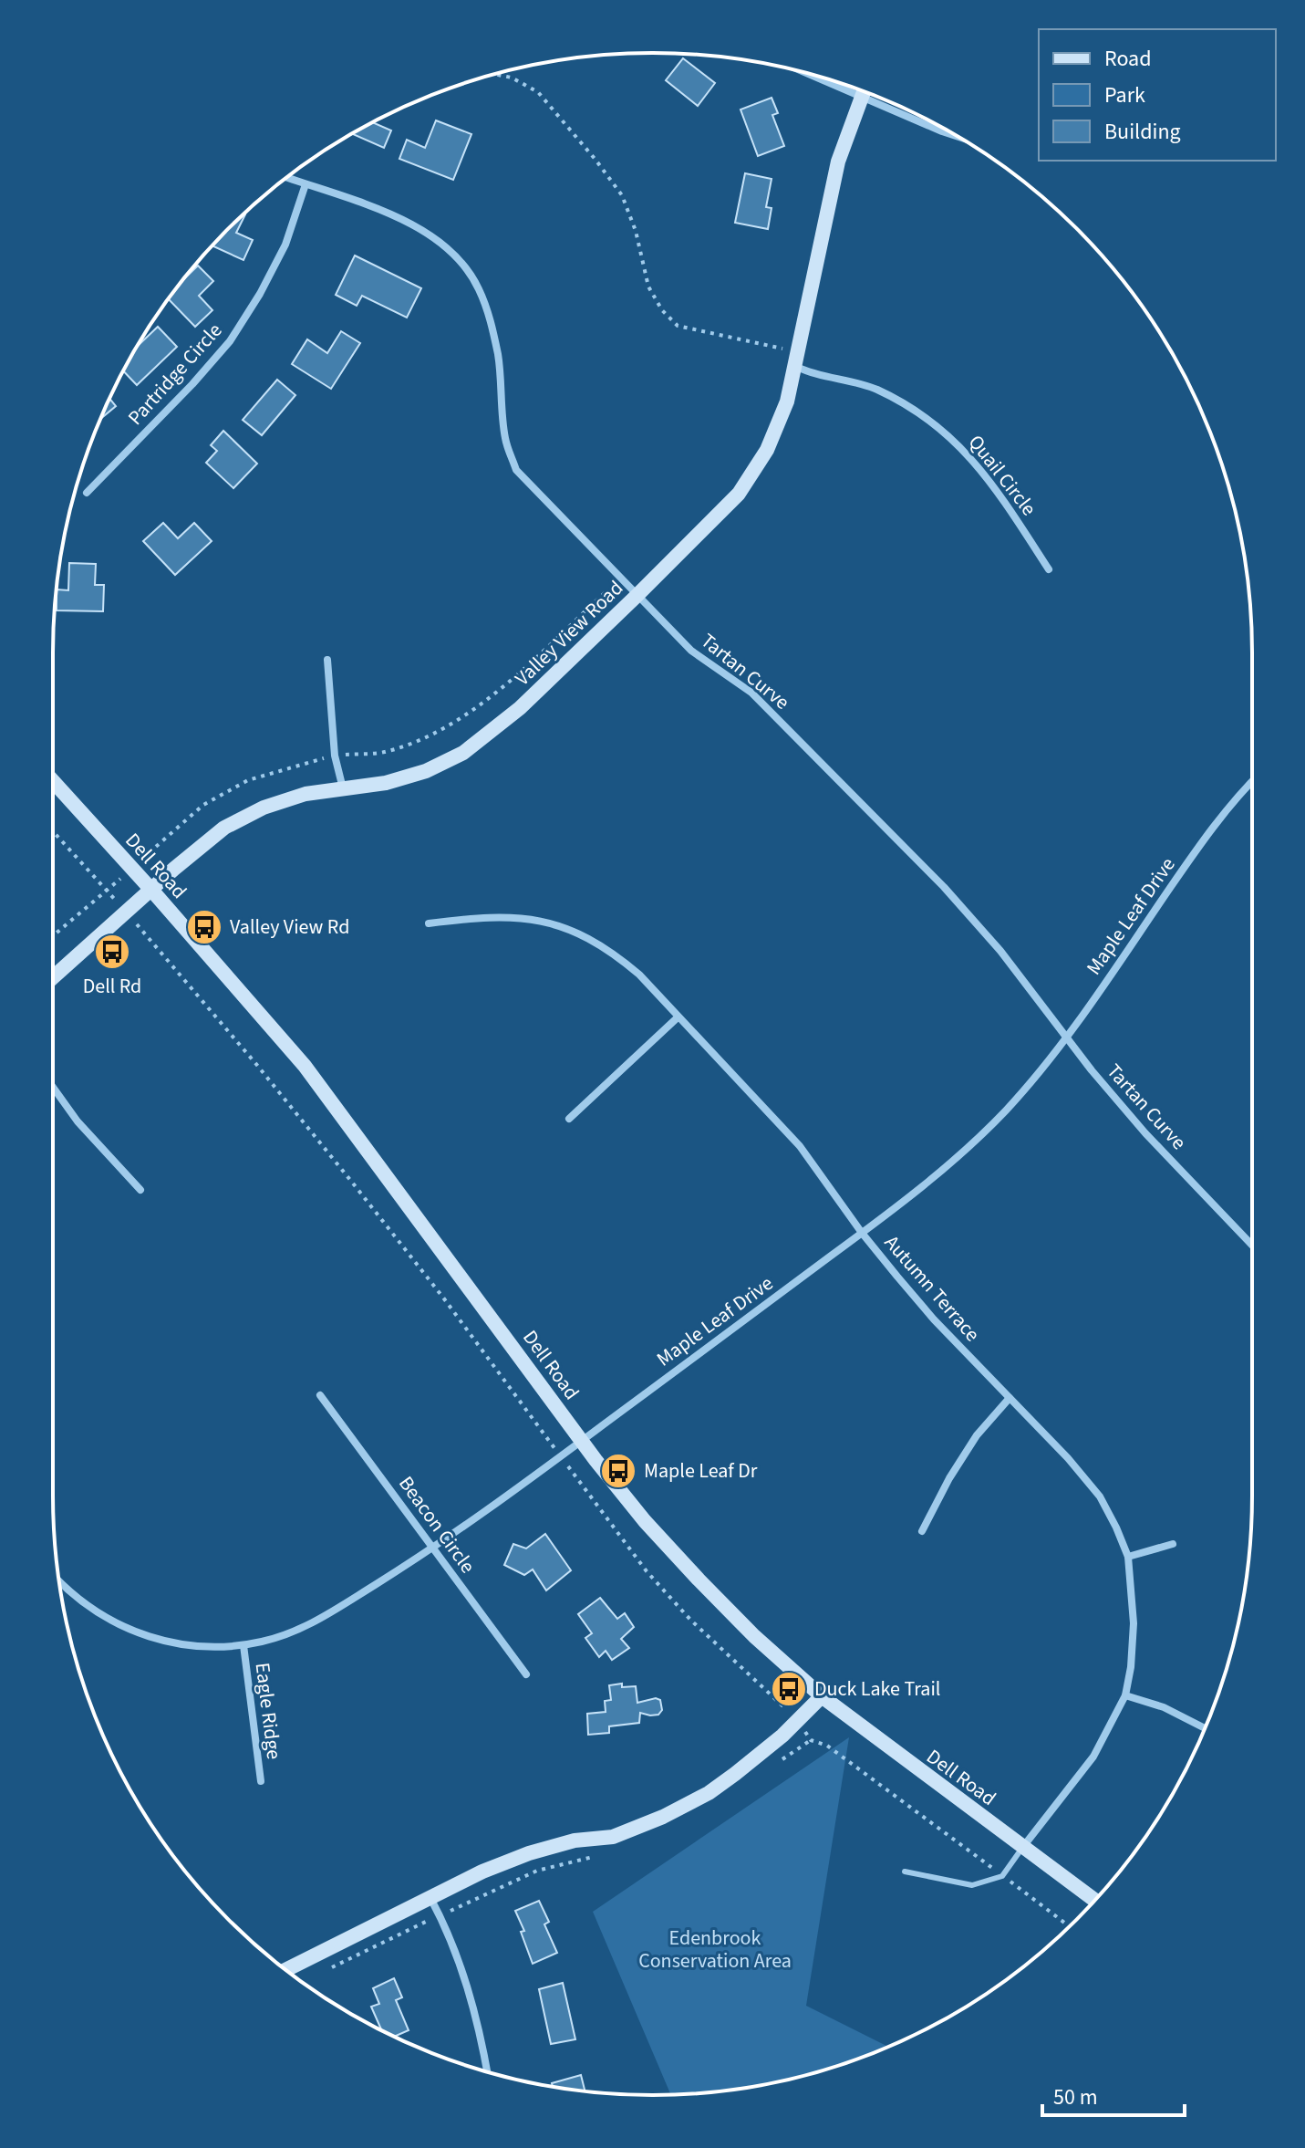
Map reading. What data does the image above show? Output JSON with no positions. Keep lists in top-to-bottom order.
{
  "streets": {
    "street": [
      "Partridge Circle",
      "Quail Circle",
      "Valley View Road",
      "Tartan Curve",
      "Dell Road",
      "Maple Leaf Drive",
      "Autumn Terrace",
      "Beacon Circle",
      "Eagle Ridge"
    ]
  },
  "crossings": [
    ["Partridge Circle", "Tartan Curve"],
    ["Quail Circle", "Valley View Road"],
    ["Valley View Road", "Tartan Curve"],
    ["Valley View Road", "Dell Road"],
    ["Tartan Curve", "Maple Leaf Drive"],
    ["Dell Road", "Maple Leaf Drive"],
    ["Dell Road", "Autumn Terrace"],
    ["Maple Leaf Drive", "Autumn Terrace"],
    ["Maple Leaf Drive", "Beacon Circle"],
    ["Maple Leaf Drive", "Eagle Ridge"]
  ],
  "parks": ["Edenbrook Conservation Area"],
  "places": {
    "bus stop": [
      "Valley View Rd",
      "Dell Rd",
      "Maple Leaf Dr",
      "Duck Lake Trail"
    ]
  },
  "legend": ["Road", "Park", "Building"],
  "scale_bar": "50 m"
}
